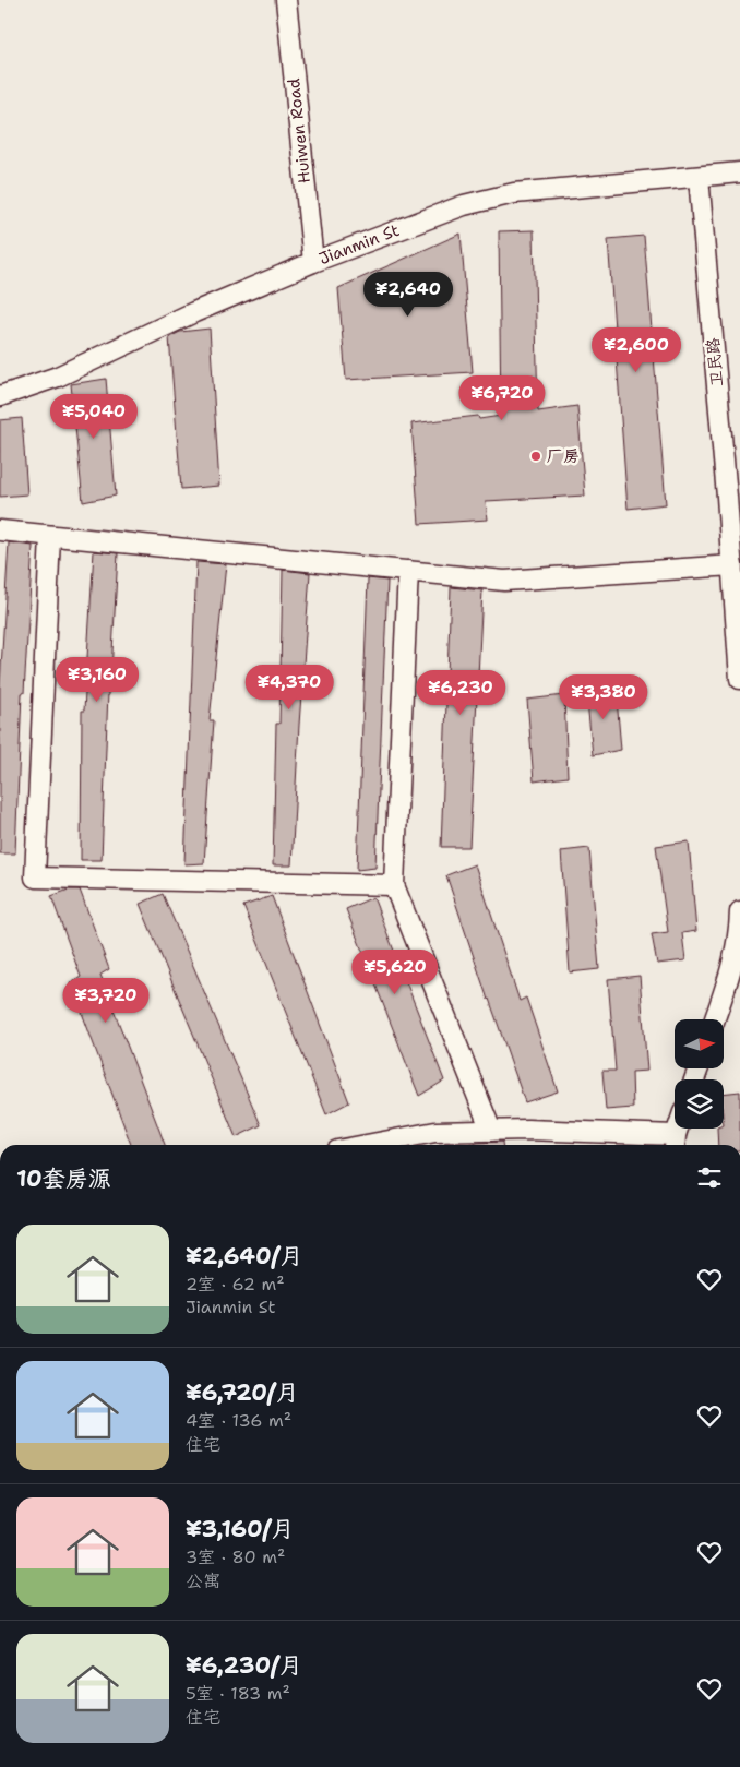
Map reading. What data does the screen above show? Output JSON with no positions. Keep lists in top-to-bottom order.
{
  "streets": {
    "street": ["Huiwen Road", "Jianmin St", "卫民路"]
  },
  "crossings": [
    ["Huiwen Road", "Jianmin St"],
    ["Jianmin St", "卫民路"]
  ],
  "places": ["厂房"],
  "north": "right",
  "page": {
    "price": [
      "¥2,640",
      "¥2,600",
      "¥6,720",
      "¥5,040",
      "¥3,160",
      "¥4,370",
      "¥6,230",
      "¥3,380",
      "¥5,620",
      "¥3,720"
    ],
    "heading": "10套房源",
    "list": [
      {
        "name": "¥2,640/月",
        "note": "2室 · 62 m² · Jianmin St"
      },
      {
        "name": "¥6,720/月",
        "note": "4室 · 136 m² · 住宅"
      },
      {
        "name": "¥3,160/月",
        "note": "3室 · 80 m² · 公寓"
      },
      {
        "name": "¥6,230/月",
        "note": "5室 · 183 m² · 住宅"
      }
    ]
  }
}
